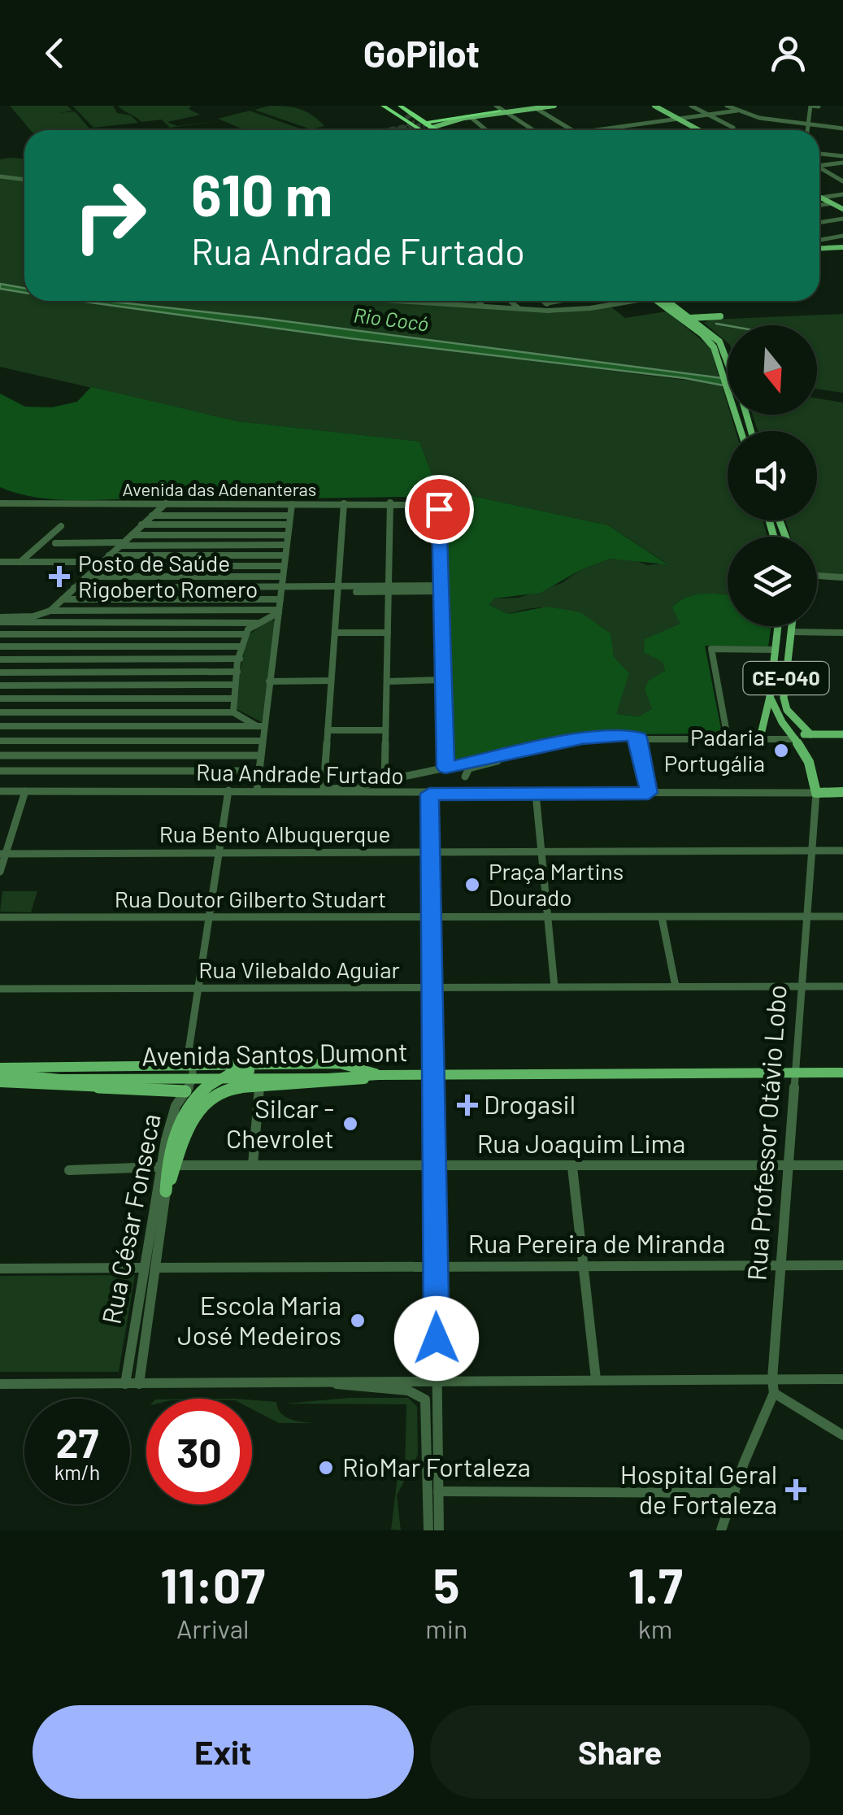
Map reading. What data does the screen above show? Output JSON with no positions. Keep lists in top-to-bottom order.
{
  "streets": {
    "main road": [
      "CE-040",
      "Rua Andrade Furtado",
      "Avenida Santos Dumont",
      "Rua Professor Otávio Lobo"
    ],
    "street": [
      "Avenida das Adenanteras",
      "Rua Bento Albuquerque",
      "Rua Doutor Gilberto Studart",
      "Rua Vilebaldo Aguiar",
      "Rua Joaquim Lima",
      "Rua César Fonseca",
      "Rua Pereira de Miranda"
    ]
  },
  "crossings": [
    ["CE-040", "Rua Professor Otávio Lobo"],
    ["Rua Andrade Furtado", "Rua Professor Otávio Lobo"],
    ["Rua Andrade Furtado", "Rua César Fonseca"],
    ["Rua Bento Albuquerque", "Rua Professor Otávio Lobo"],
    ["Rua Bento Albuquerque", "Rua César Fonseca"],
    ["Rua Doutor Gilberto Studart", "Rua Professor Otávio Lobo"],
    ["Rua Doutor Gilberto Studart", "Rua César Fonseca"],
    ["Rua Vilebaldo Aguiar", "Rua Professor Otávio Lobo"],
    ["Rua Vilebaldo Aguiar", "Rua César Fonseca"],
    ["Avenida Santos Dumont", "Rua Professor Otávio Lobo"],
    ["Avenida Santos Dumont", "Rua César Fonseca"],
    ["Rua Professor Otávio Lobo", "Rua Joaquim Lima"],
    ["Rua Professor Otávio Lobo", "Rua Pereira de Miranda"],
    ["Rua César Fonseca", "Rua Pereira de Miranda"]
  ],
  "water": ["Rio Cocó"],
  "places": {
    "health": ["Posto de Saúde Rigoberto Romero", "Drogasil", "Hospital Geral de Fortaleza"],
    "other": [
      "Padaria Portugália",
      "Praça Martins Dourado",
      "Silcar - Chevrolet",
      "Escola Maria José Medeiros",
      "RioMar Fortaleza"
    ]
  },
  "north": "bottom",
  "page": {
    "header": "GoPilot",
    "turn": ["610 m", "Rua Andrade Furtado"],
    "speed": "27 km/h",
    "limit": "30",
    "eta": [
      "11:07",
      "Arrival",
      "5",
      "min",
      "1.7",
      "km"
    ],
    "buttons": ["Exit", "Share"]
  }
}
